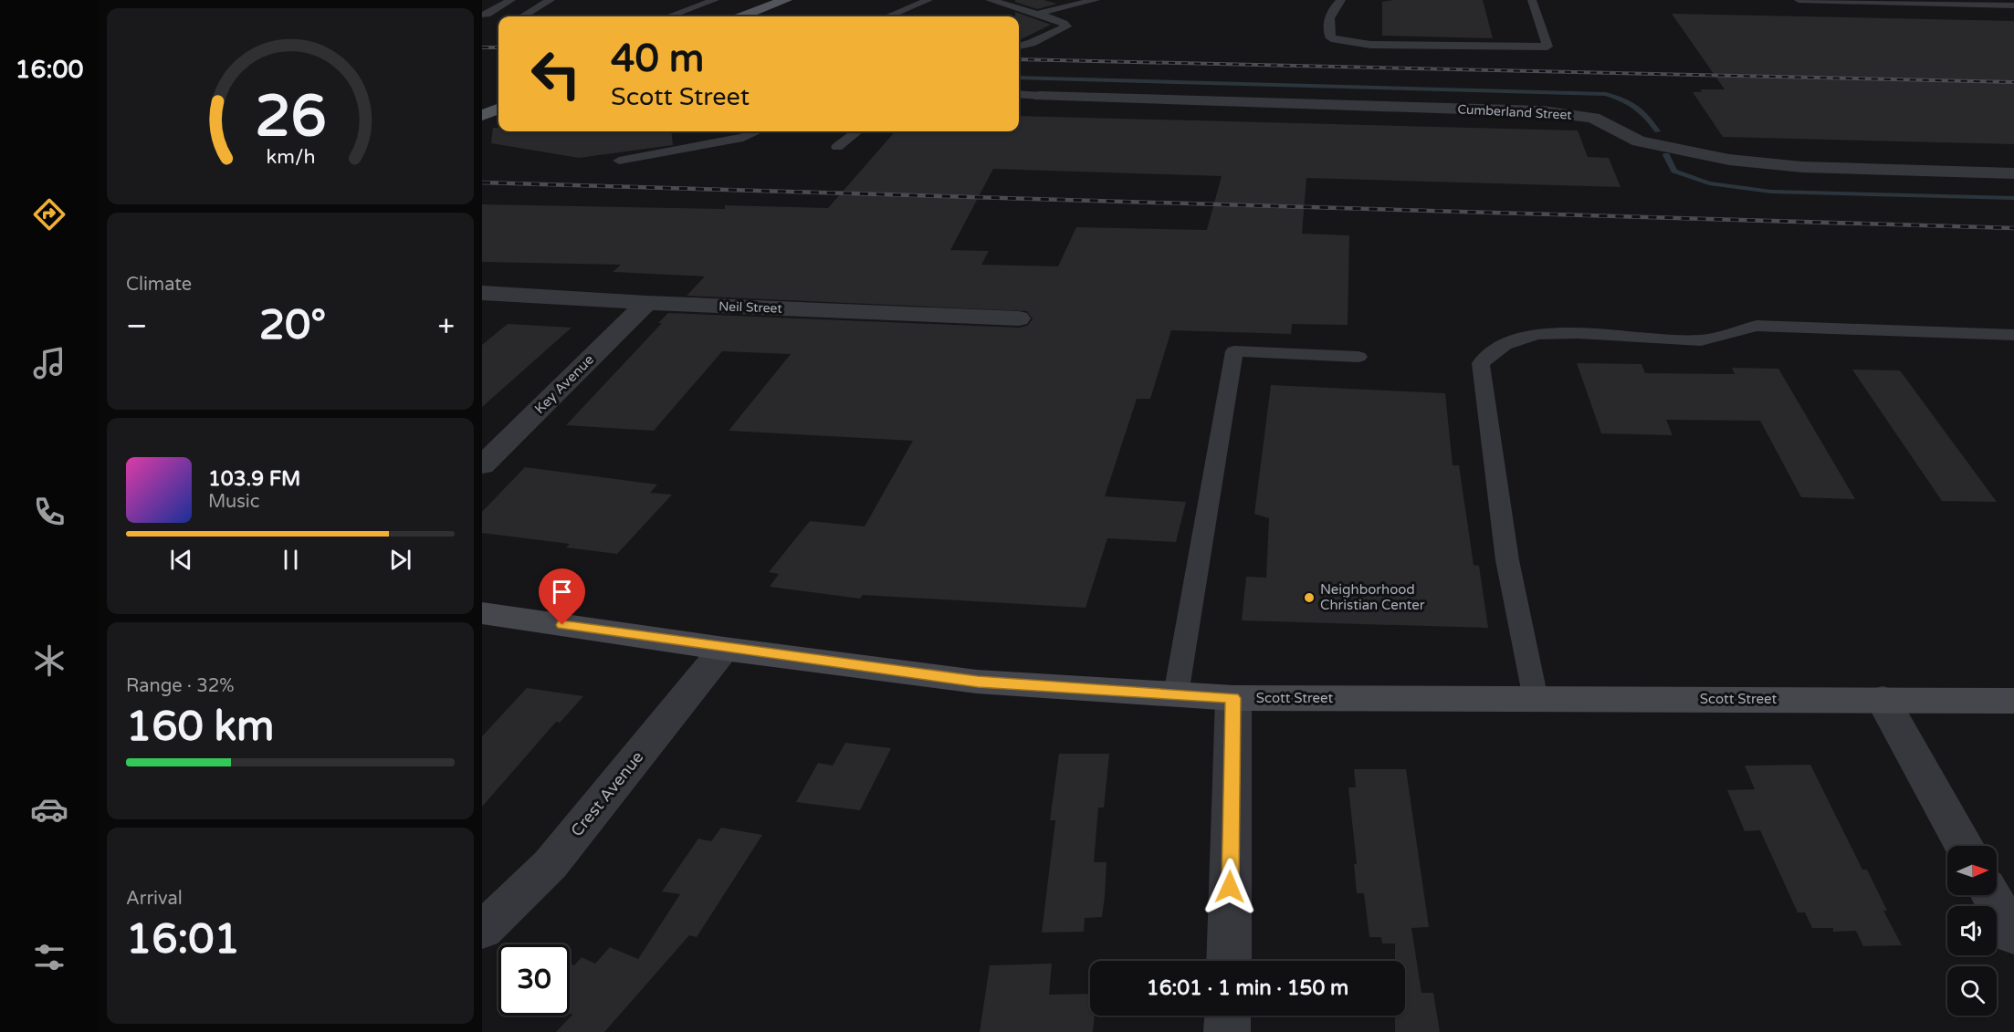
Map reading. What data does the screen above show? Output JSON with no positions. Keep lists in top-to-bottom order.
{
  "streets": {
    "main road": ["Scott Street"],
    "street": [
      "Cumberland Street",
      "Neil Street",
      "Key Avenue",
      "Crest Avenue"
    ]
  },
  "crossings": [
    ["Neil Street", "Key Avenue"],
    ["Scott Street", "Crest Avenue"]
  ],
  "places": ["Neighborhood Christian Center"],
  "north": "right",
  "page": {
    "tabs": "16:00",
    "turn": ["40 m", "Scott Street"],
    "tile": [
      "Climate",
      ["Range · 32%", "160 km"],
      ["Arrival", "16:01"]
    ],
    "heat": ["−", "20°", "+"],
    "song": ["103.9 FM", "Music"],
    "limit": "30",
    "trip": "16:01 · 1 min · 150 m",
    "gauge": ["26", "km/h"]
  }
}
